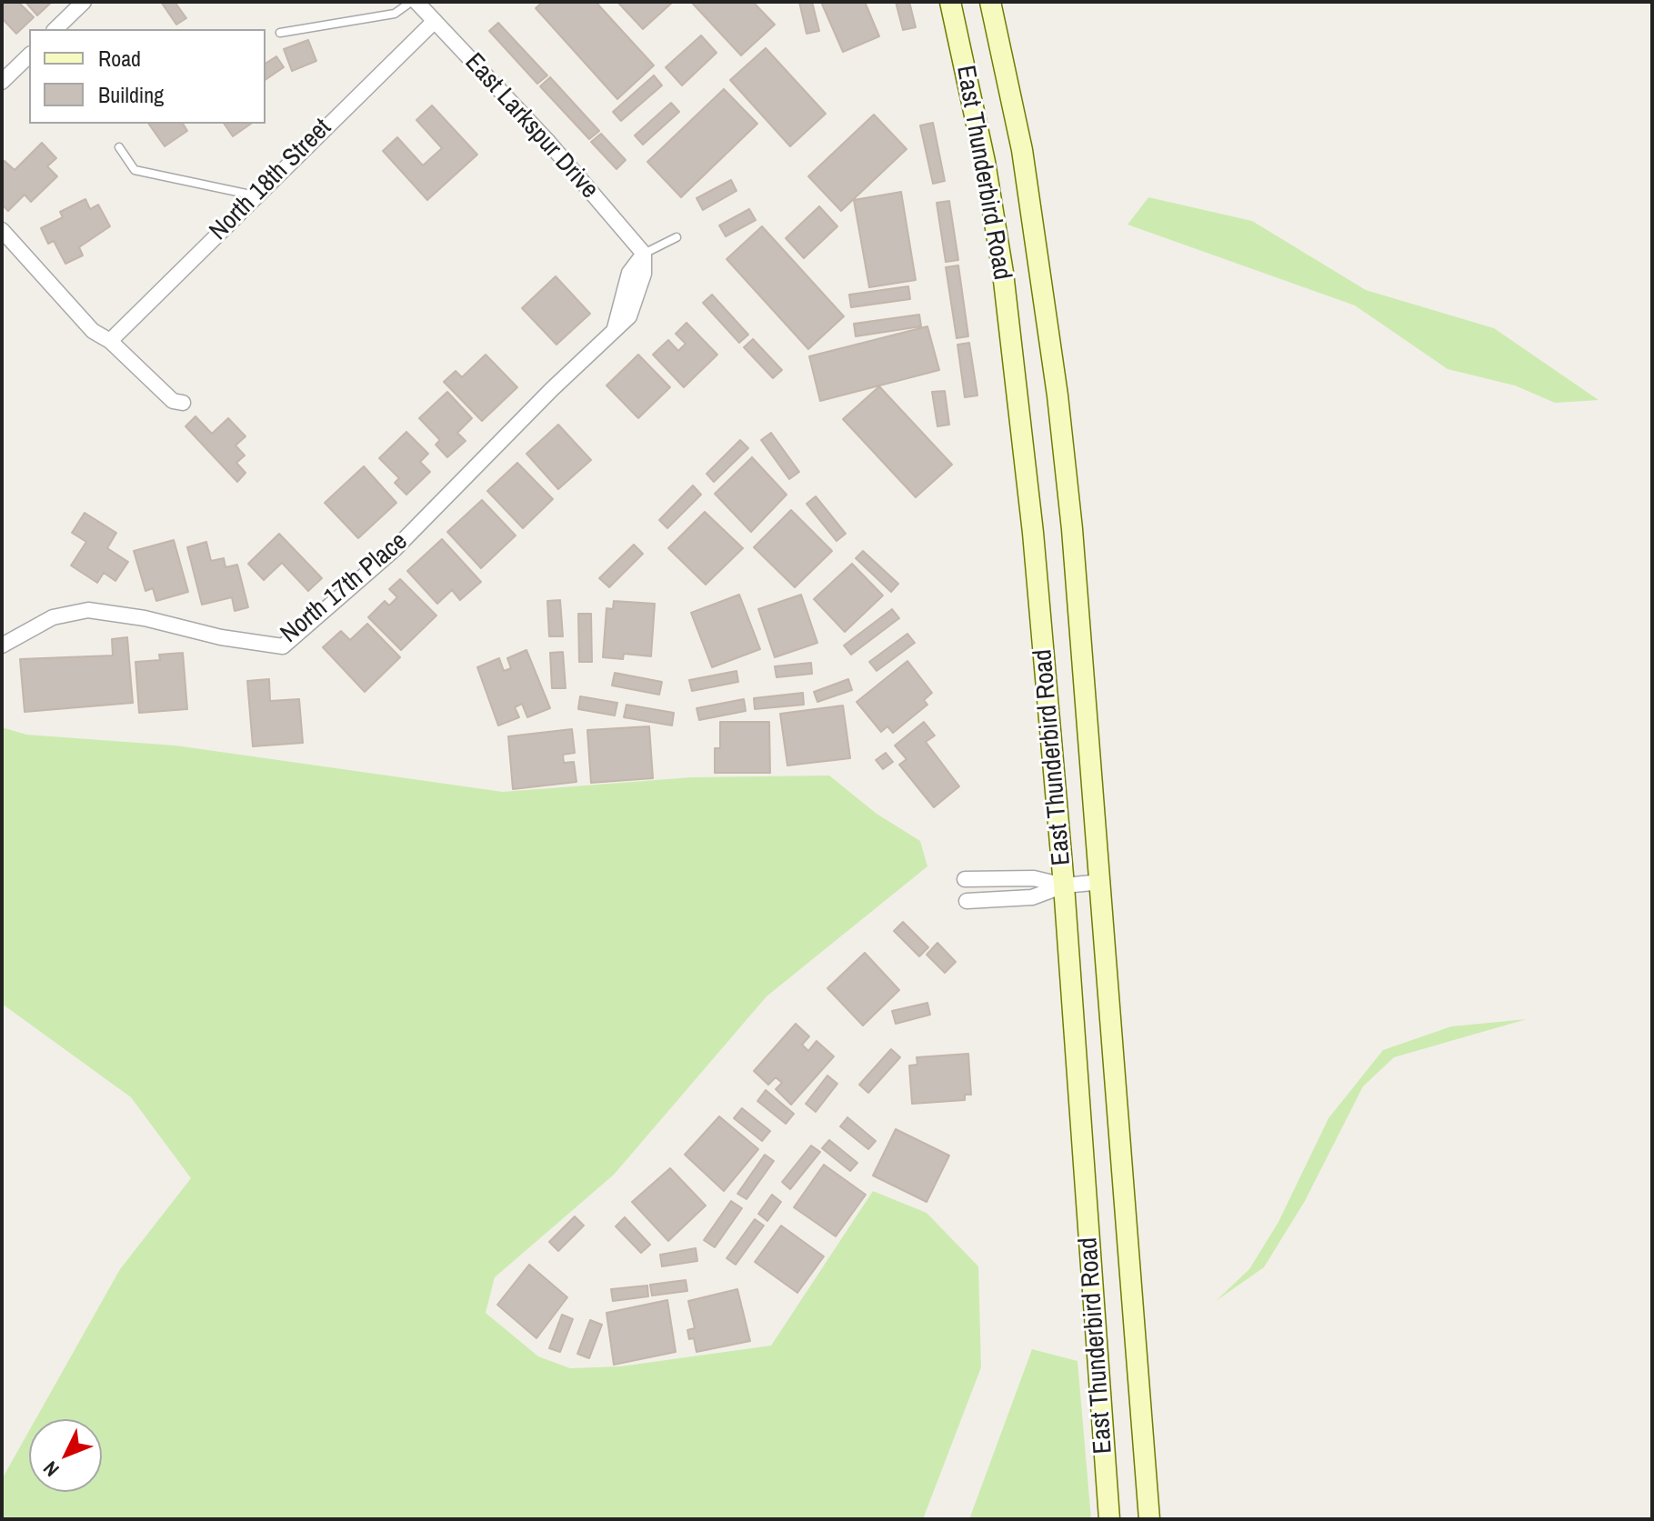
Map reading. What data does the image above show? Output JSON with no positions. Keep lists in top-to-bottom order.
{
  "streets": {
    "main road": ["East Thunderbird Road"],
    "street": ["East Larkspur Drive", "North 18th Street", "North 17th Place"]
  },
  "crossings": [
    ["East Larkspur Drive", "North 18th Street"],
    ["East Larkspur Drive", "North 17th Place"]
  ],
  "legend": ["Road", "Building"],
  "north": "bottom left"
}
